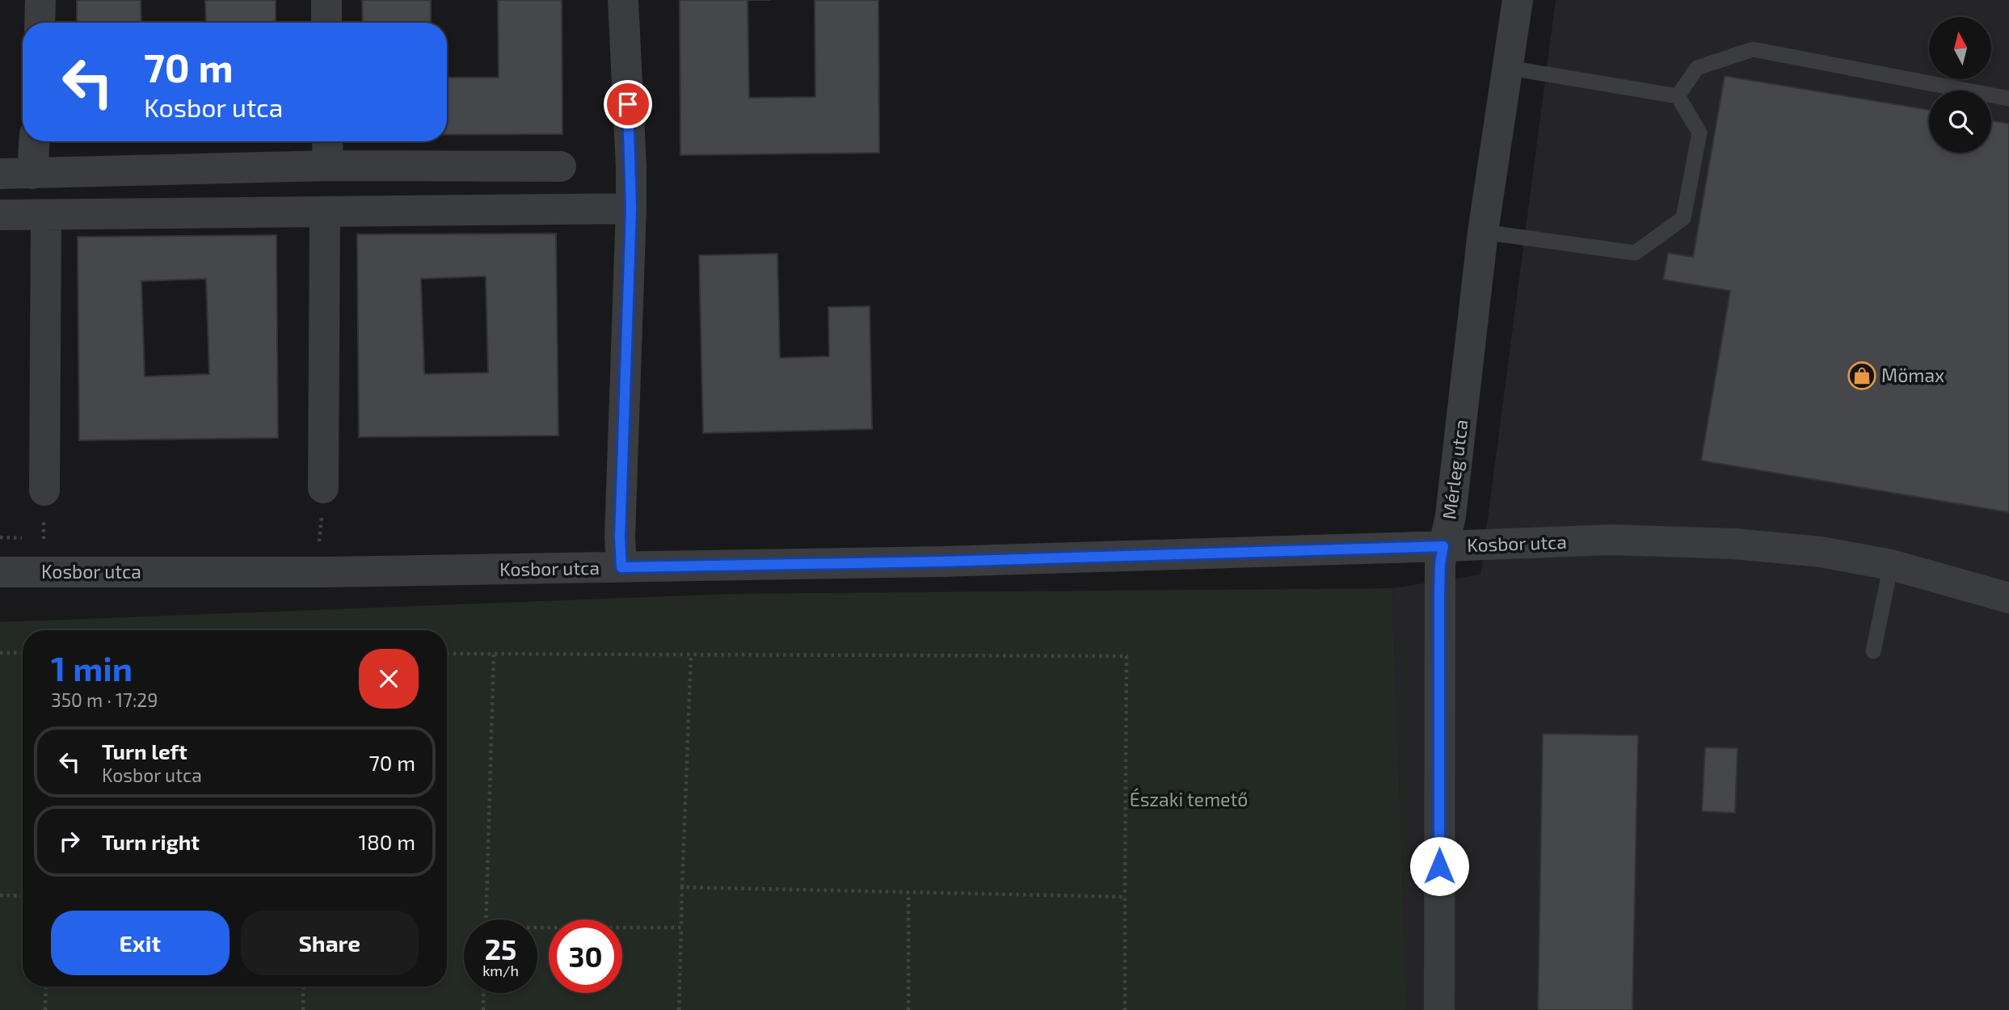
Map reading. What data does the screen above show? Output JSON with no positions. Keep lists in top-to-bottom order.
{
  "streets": {
    "street": ["Mérleg utca", "Kosbor utca"]
  },
  "crossings": [
    ["Mérleg utca", "Kosbor utca"]
  ],
  "parks": ["Északi temető"],
  "places": {
    "shop": ["Mömax"]
  },
  "north": "top",
  "page": {
    "turn": ["70 m", "Kosbor utca"],
    "heading": ["1 min", "350 m · 17:29"],
    "list": [
      {
        "name": "Turn left",
        "note": "Kosbor utca",
        "value": "70 m"
      },
      {
        "name": "Turn right",
        "value": "180 m"
      }
    ],
    "buttons": ["Exit", "Share"],
    "speed": "25 km/h",
    "limit": "30"
  }
}
